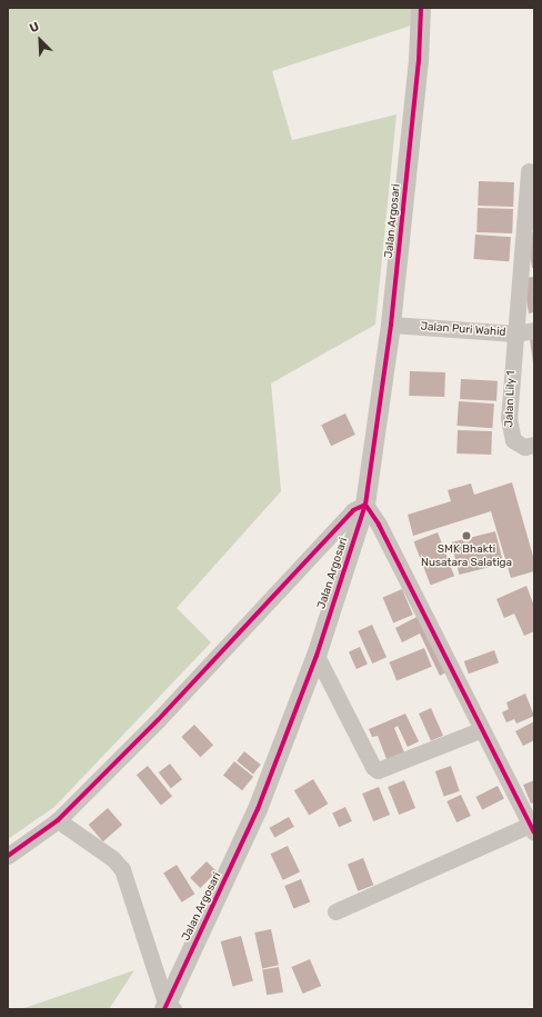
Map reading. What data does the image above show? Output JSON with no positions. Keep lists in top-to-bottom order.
{
  "streets": {
    "street": ["Jalan Argosari", "Jalan Puri Wahid", "Jalan Lily 1"]
  },
  "crossings": [
    ["Jalan Argosari", "Jalan Puri Wahid"],
    ["Jalan Puri Wahid", "Jalan Lily 1"]
  ],
  "places": ["SMK Bhakti Nusatara Salatiga"],
  "north": "top left"
}
